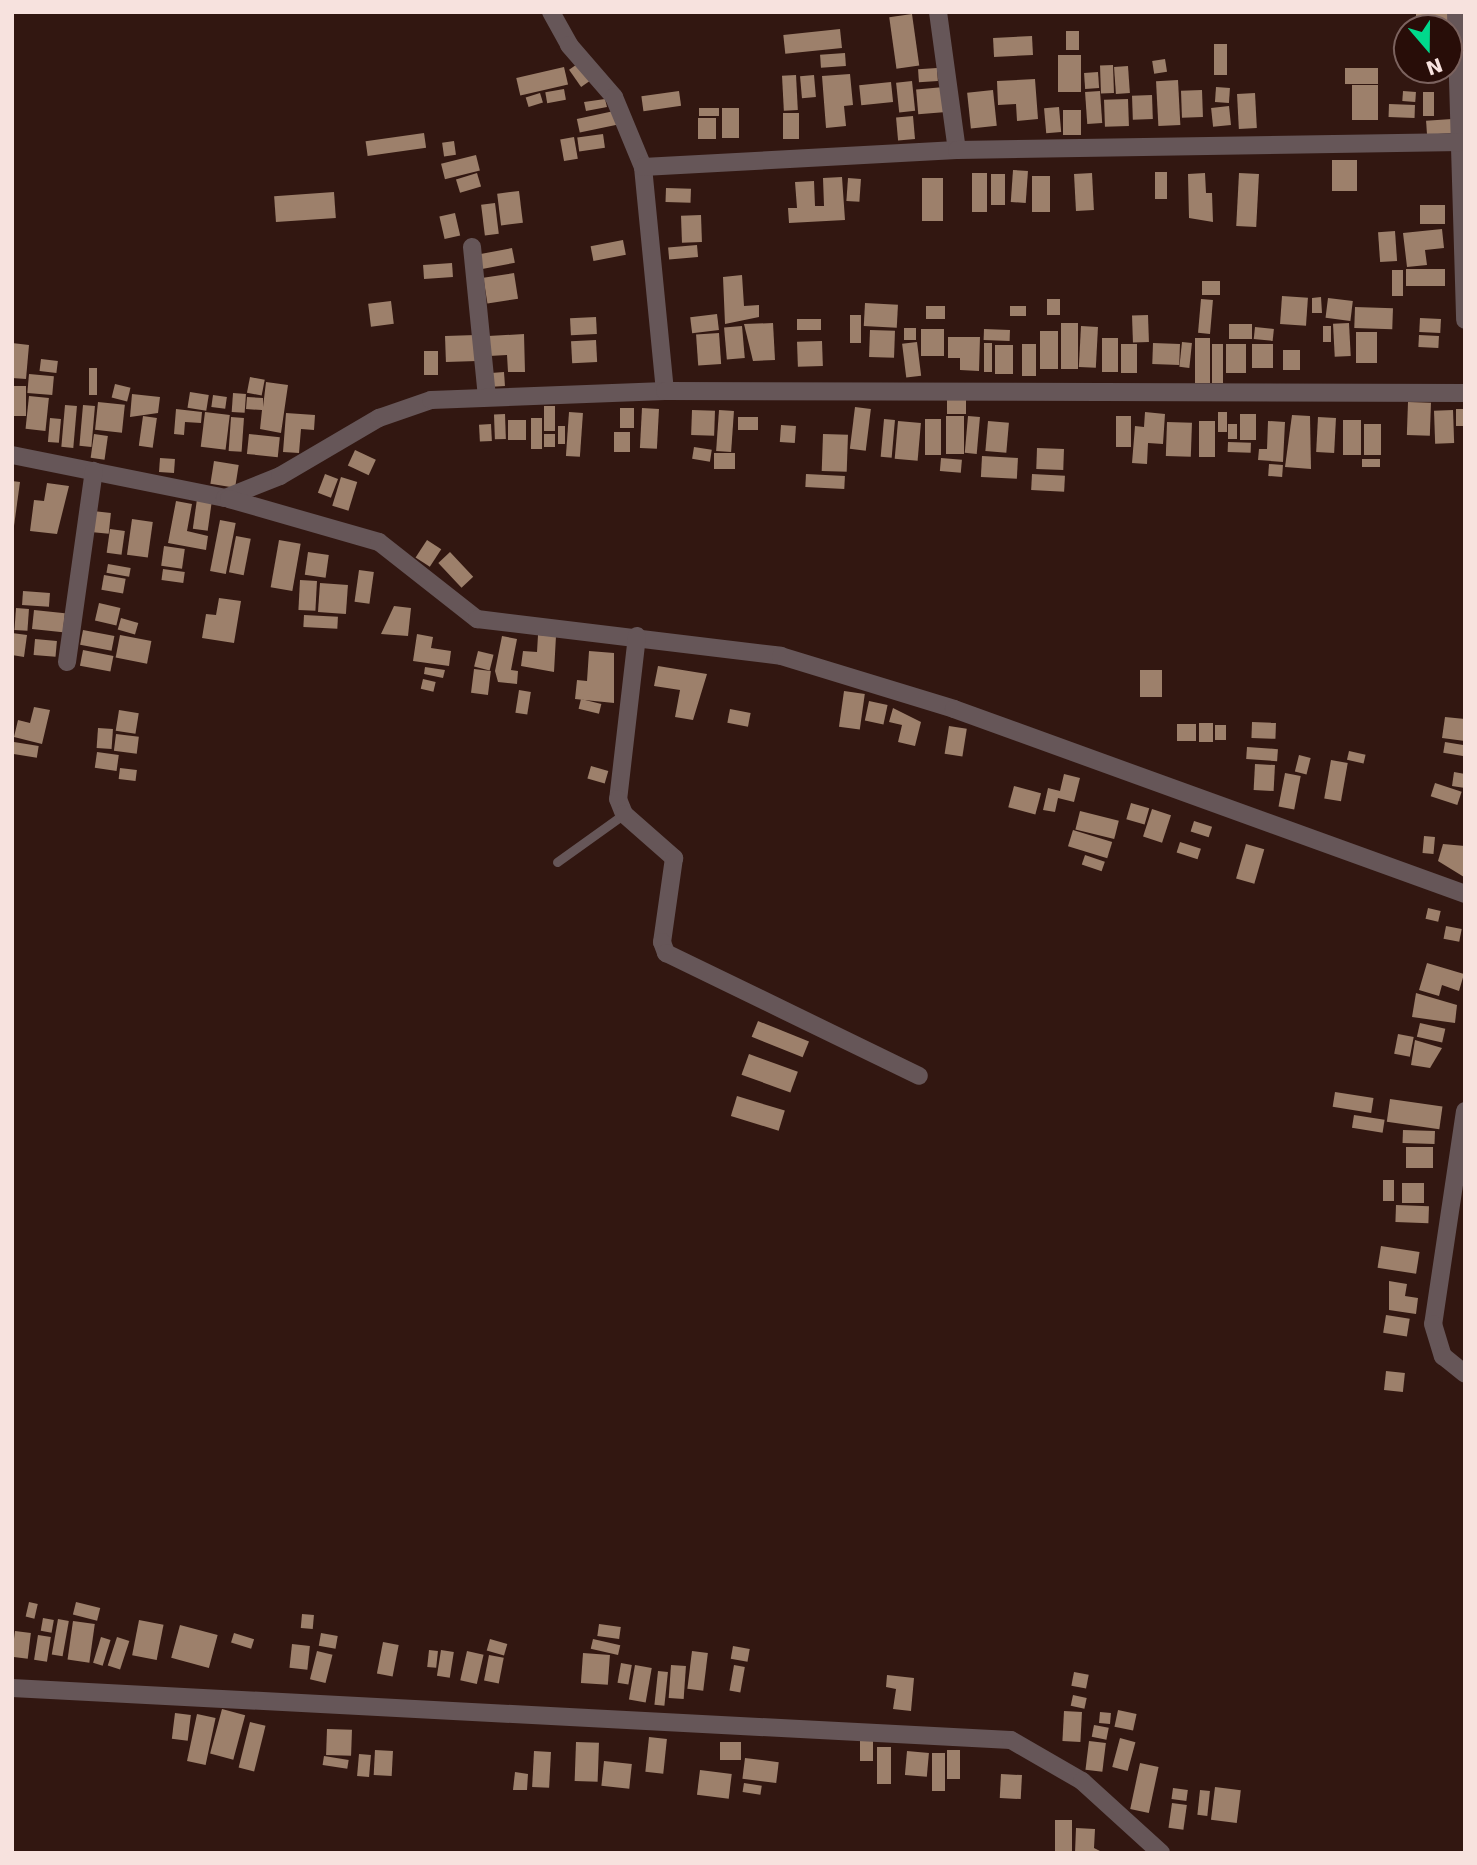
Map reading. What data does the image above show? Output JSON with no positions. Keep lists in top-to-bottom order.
{
  "north": "bottom"
}
